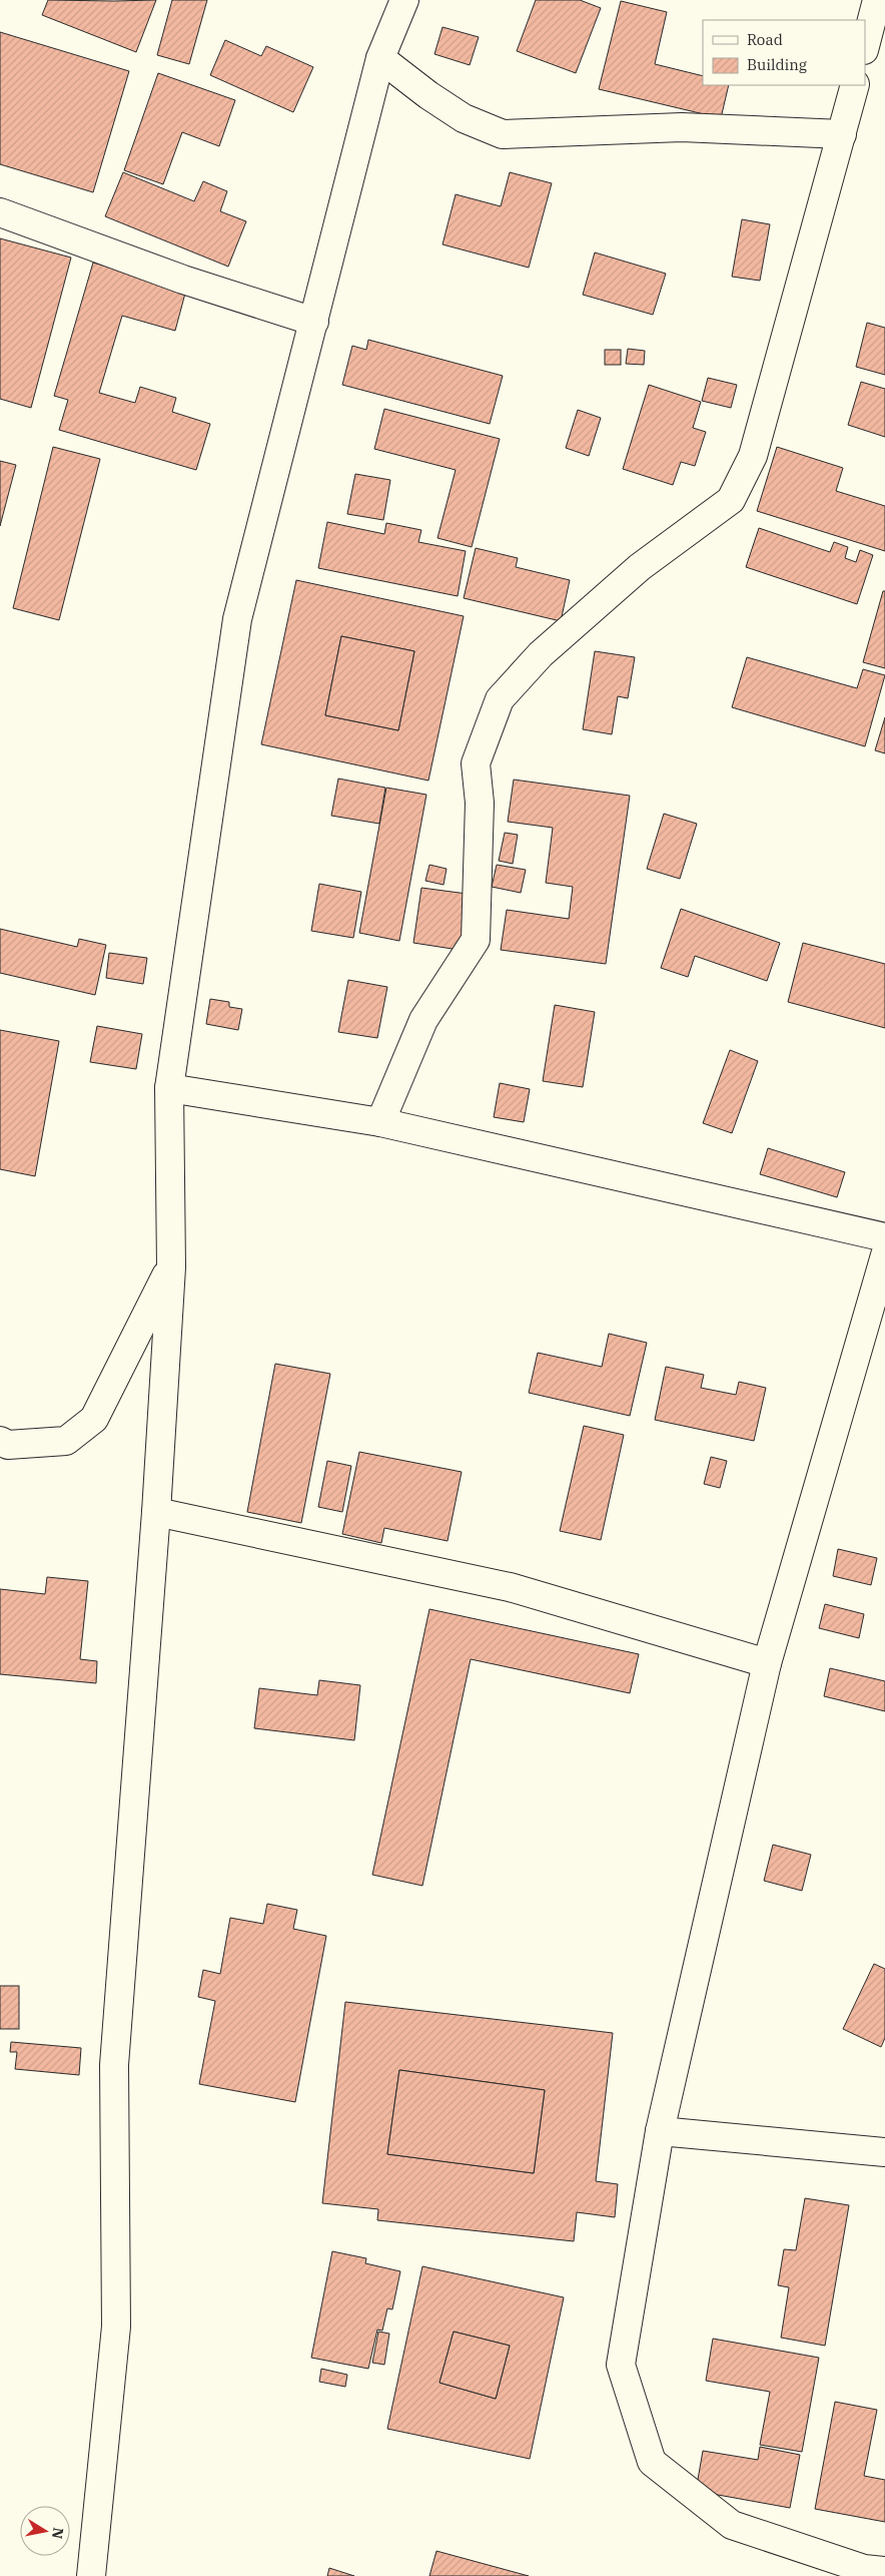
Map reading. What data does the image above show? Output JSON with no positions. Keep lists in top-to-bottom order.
{
  "legend": ["Road", "Building"],
  "north": "right"
}
